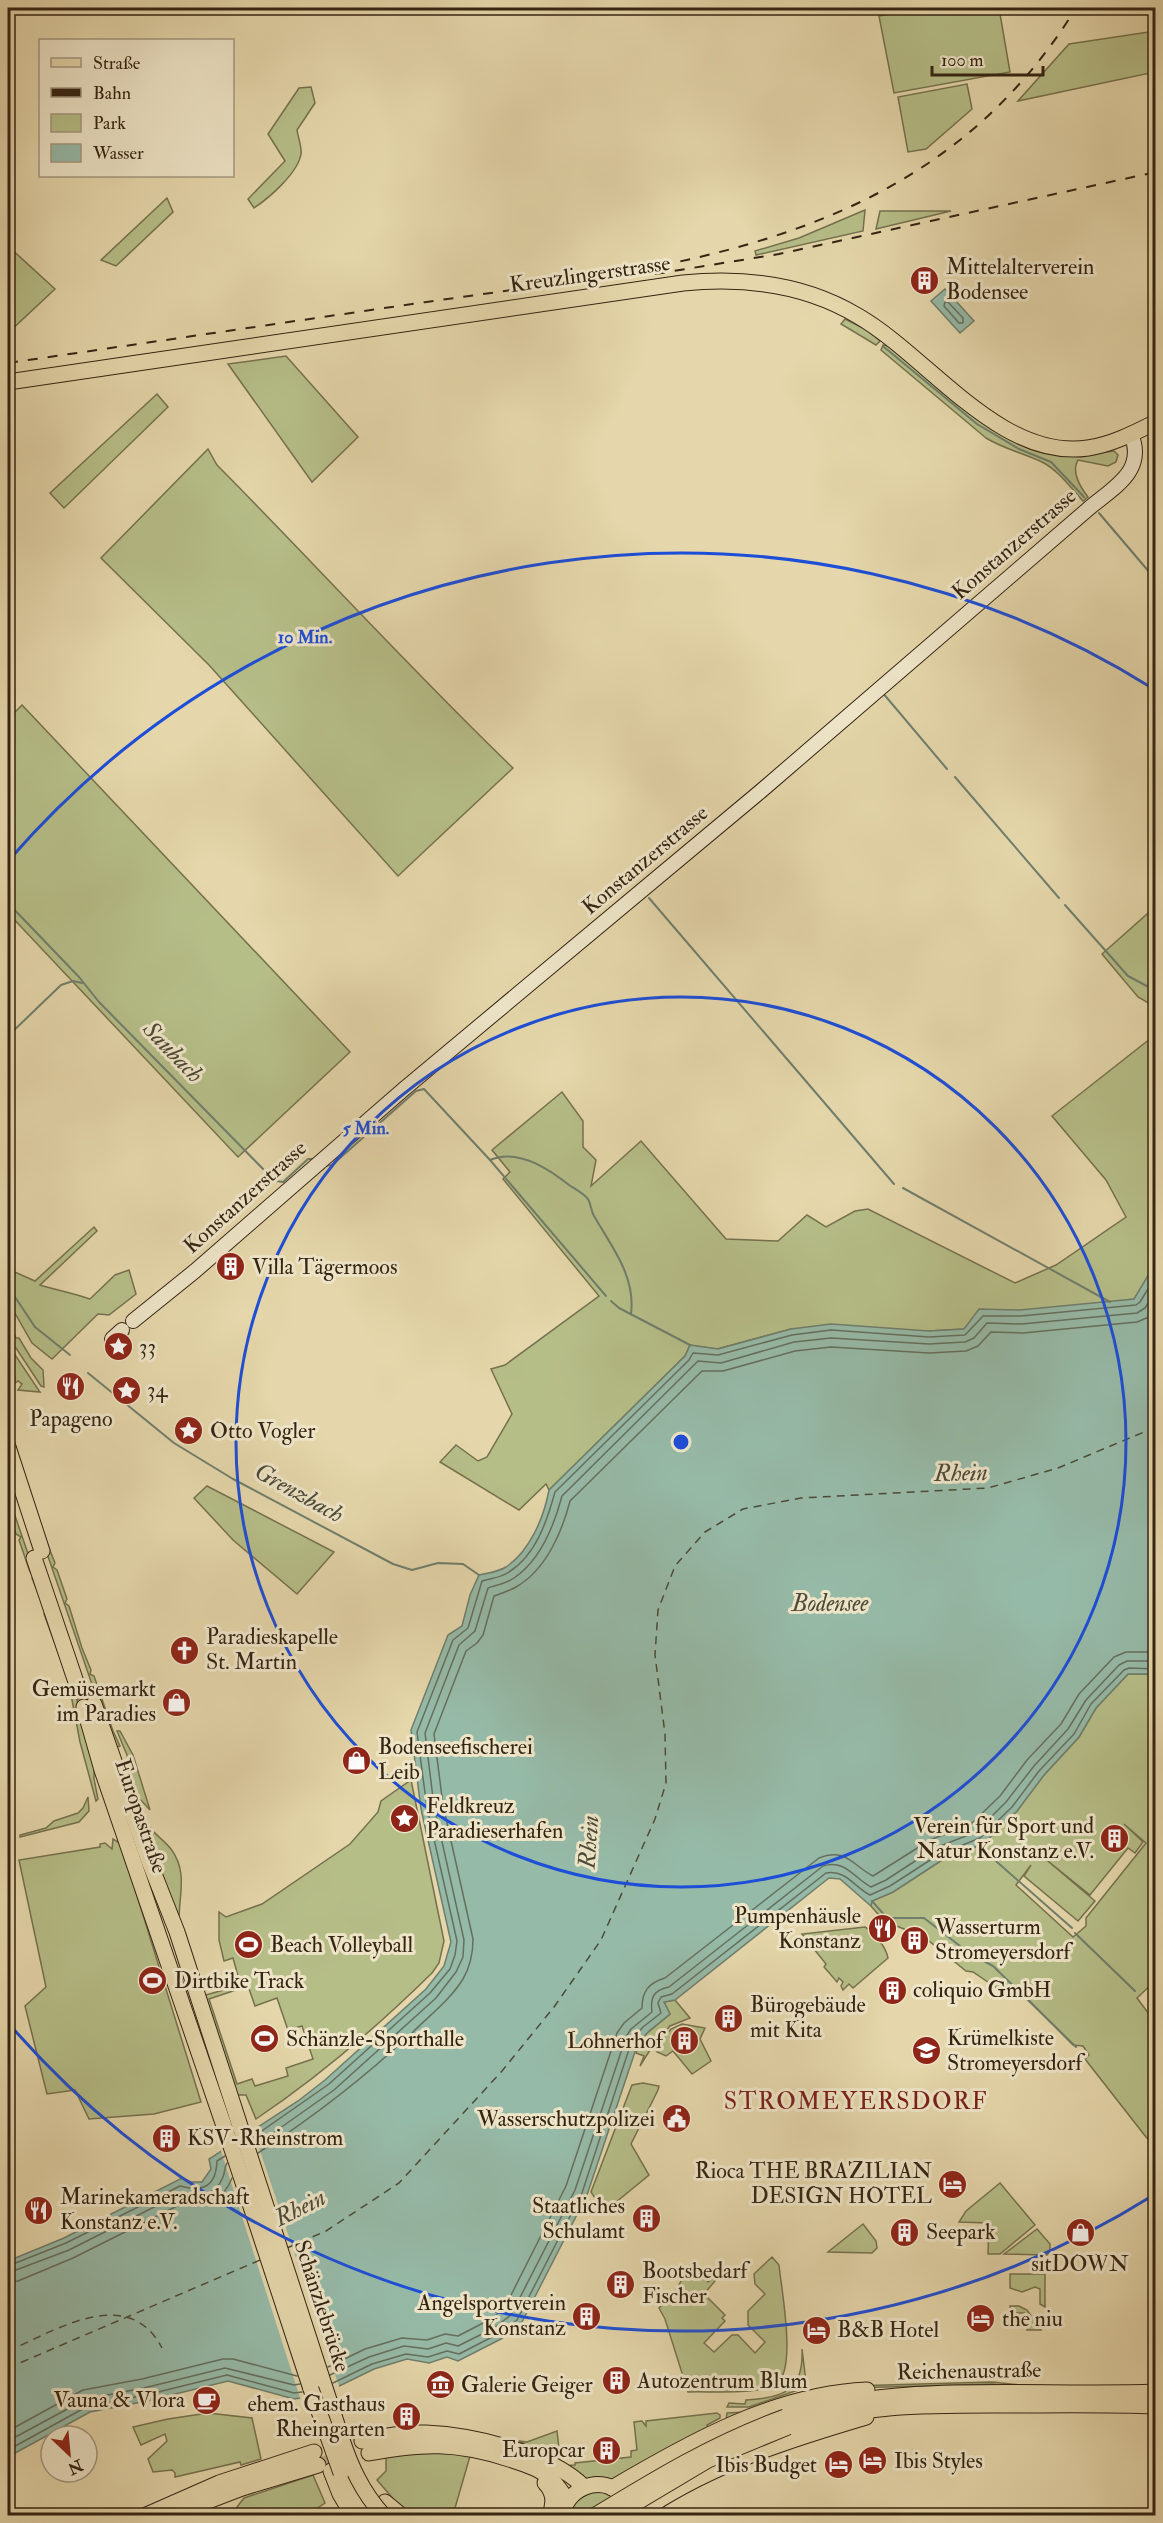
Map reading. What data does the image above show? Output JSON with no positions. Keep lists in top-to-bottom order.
{
  "streets": {
    "main road": [
      "Kreuzlingerstrasse",
      "Europastraße",
      "Schänzlebrücke",
      "Reichenaustraße"
    ],
    "street": ["Konstanzerstrasse"]
  },
  "crossings": [
    ["Kreuzlingerstrasse", "Konstanzerstrasse"],
    ["Europastraße", "Schänzlebrücke"]
  ],
  "districts": ["STROMEYERSDORF"],
  "water": [
    "Saubach",
    "Rhein",
    "Grenzbach",
    "Bodensee"
  ],
  "places": {
    "building": [
      "Mittelalterverein Bodensee",
      "Villa Tägermoos",
      "Verein für Sport und Natur Konstanz e.V.",
      "Wasserturm Stromeyersdorf",
      "coliquio GmbH",
      "Bürogebäude mit Kita",
      "Lohnerhof",
      "KSV-Rheinstrom",
      "Staatliches Schulamt",
      "Seepark",
      "Bootsbedarf Fischer",
      "Angelsportverein Konstanz",
      "Autozentrum Blum",
      "ehem. Gasthaus Rheingarten",
      "Europcar"
    ],
    "place": [
      "33",
      "34",
      "Otto Vogler",
      "Feldkreuz Paradieserhafen"
    ],
    "restaurant": ["Papageno", "Pumpenhäusle Konstanz", "Marinekameradschaft Konstanz e.V."],
    "church": ["Paradieskapelle St. Martin"],
    "shop": ["Gemüsemarkt im Paradies", "Bodenseefischerei Leib", "sitDOWN"],
    "sports": ["Beach Volleyball", "Dirtbike Track", "Schänzle-Sporthalle"],
    "school or university": ["Krümelkiste Stromeyersdorf"],
    "public building": ["Wasserschutzpolizei"],
    "hotel": [
      "Rioca THE BRAZILIAN DESIGN HOTEL",
      "the niu",
      "B&B Hotel",
      "Ibis Styles",
      "Ibis Budget"
    ],
    "museum": ["Galerie Geiger"],
    "cafe": ["Vauna & Vlora"]
  },
  "legend": [
    "Straße",
    "Bahn",
    "Park",
    "Wasser"
  ],
  "scale_bar": "100 m",
  "north": "bottom right",
  "rings": ["10 Min.", "5 Min."]
}
